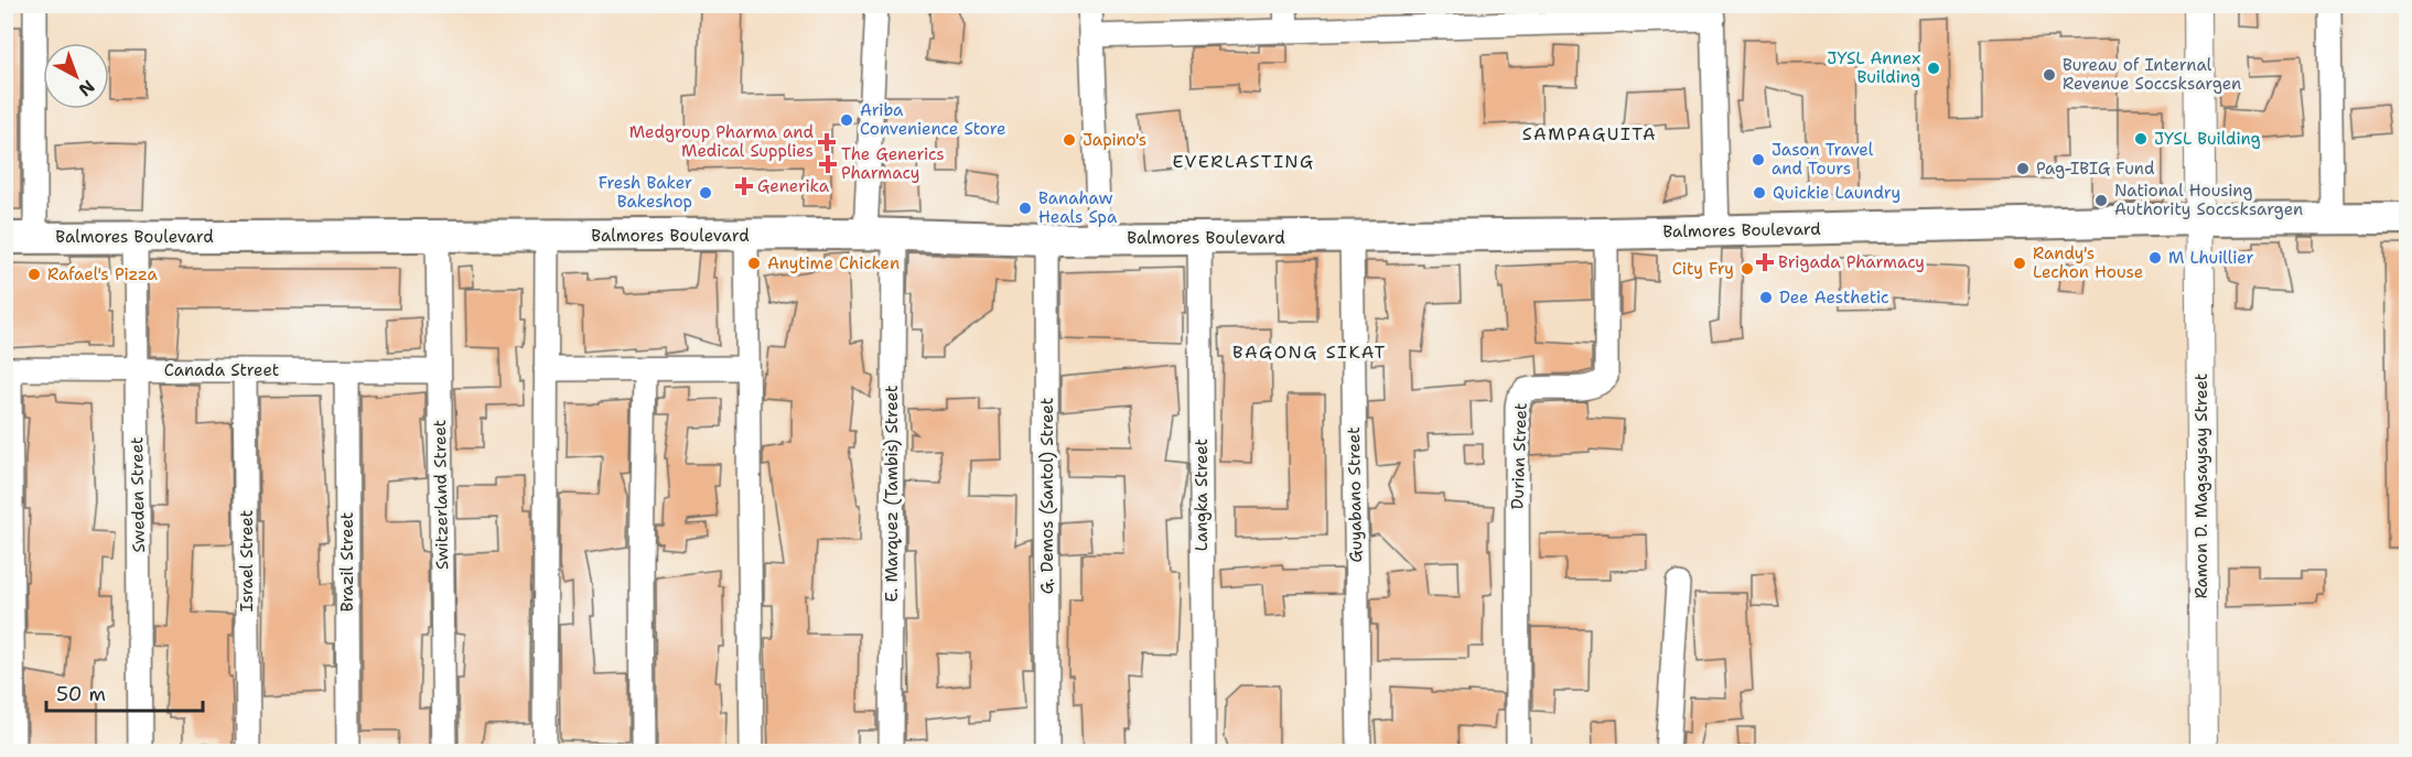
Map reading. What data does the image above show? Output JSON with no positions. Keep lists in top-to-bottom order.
{
  "streets": {
    "main road": ["Balmores Boulevard"],
    "street": [
      "Canada Street",
      "Durian Street",
      "Ramon D. Magsaysay Street",
      "E. Marquez (Tambis) Street",
      "Sweden Street",
      "Switzerland Street",
      "Langka Street",
      "Guyabano Street",
      "G. Demos (Santol) Street",
      "Israel Street",
      "Brazil Street"
    ]
  },
  "crossings": [
    ["Balmores Boulevard", "Durian Street"],
    ["Balmores Boulevard", "Ramon D. Magsaysay Street"],
    ["Balmores Boulevard", "E. Marquez (Tambis) Street"],
    ["Balmores Boulevard", "Sweden Street"],
    ["Balmores Boulevard", "Switzerland Street"],
    ["Balmores Boulevard", "Langka Street"],
    ["Balmores Boulevard", "Guyabano Street"],
    ["Balmores Boulevard", "G. Demos (Santol) Street"],
    ["Canada Street", "Sweden Street"],
    ["Canada Street", "Switzerland Street"],
    ["Canada Street", "Israel Street"],
    ["Canada Street", "Brazil Street"]
  ],
  "districts": ["SAMPAGUITA", "EVERLASTING", "BAGONG SIKAT"],
  "places": {
    "other": [
      "JYSL Annex Building",
      "Bureau of Internal Revenue Soccsksargen",
      "Ariba Convenience Store",
      "JYSL Building",
      "Japino's",
      "Jason Travel and Tours",
      "Pag-IBIG Fund",
      "Fresh Baker Bakeshop",
      "Quickie Laundry",
      "National Housing Authority Soccsksargen",
      "Banahaw Heals Spa",
      "M Lhuillier",
      "Anytime Chicken",
      "Randy's Lechon House",
      "City Fry",
      "Rafael's Pizza",
      "Dee Aesthetic"
    ],
    "health": [
      "Medgroup Pharma and Medical Supplies",
      "The Generics Pharmacy",
      "Generika",
      "Brigada Pharmacy"
    ]
  },
  "scale_bar": "50 m",
  "north": "bottom right"
}
